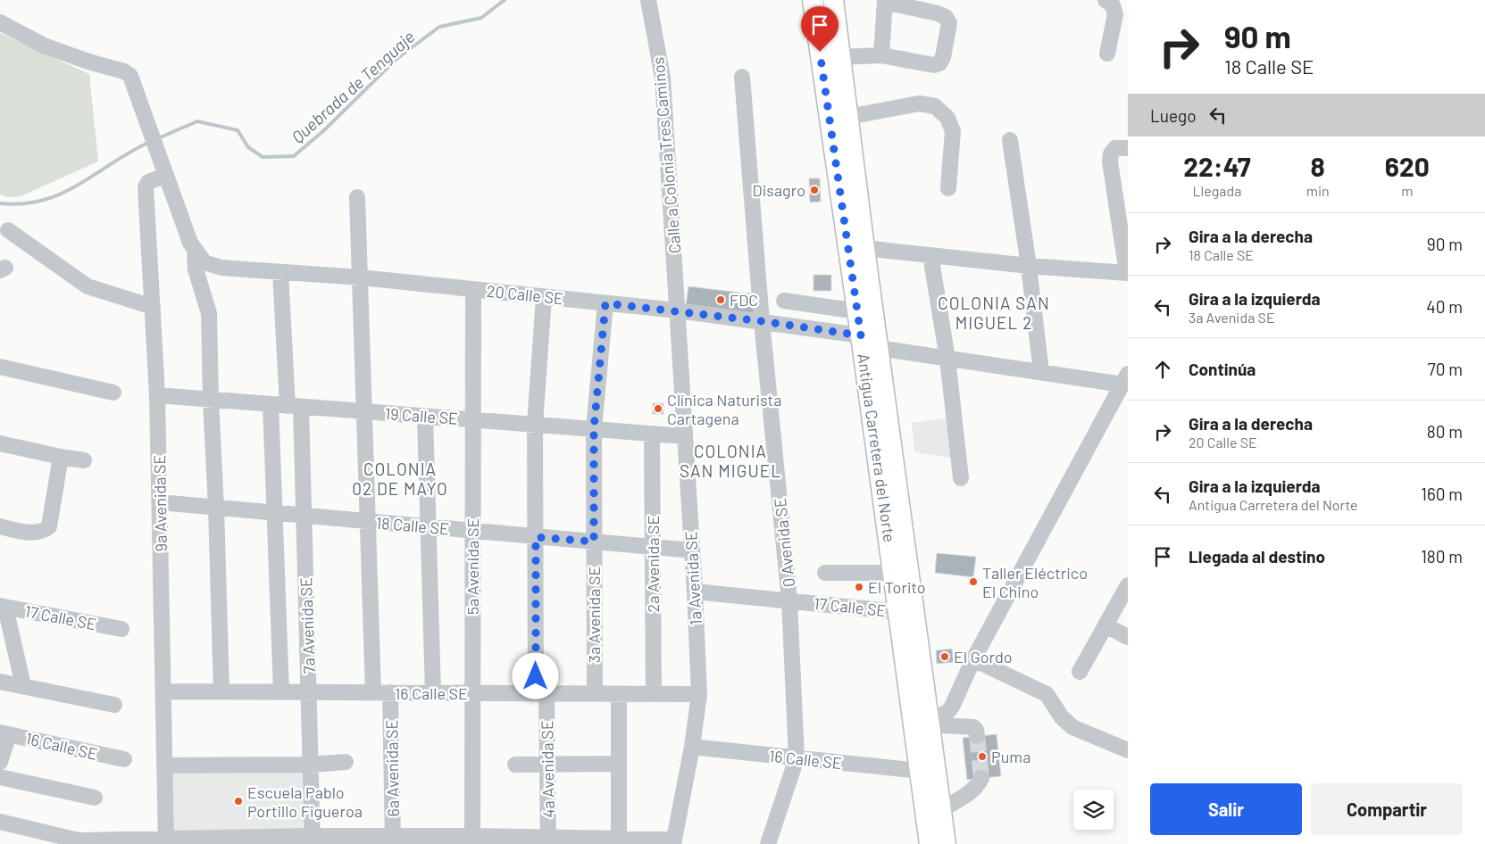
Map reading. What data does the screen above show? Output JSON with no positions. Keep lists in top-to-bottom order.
{
  "streets": {
    "main road": ["Antigua Carretera del Norte"],
    "street": [
      "Calle a Colonia Tres Caminos",
      "20 Calle SE",
      "19 Calle SE",
      "9a Avenida SE",
      "18 Calle SE",
      "0 Avenida SE",
      "2a Avenida SE",
      "5a Avenida SE",
      "1a Avenida SE",
      "17 Calle SE",
      "3a Avenida SE",
      "7a Avenida SE",
      "16 Calle SE",
      "6a Avenida SE",
      "4a Avenida SE"
    ]
  },
  "crossings": [
    ["Calle a Colonia Tres Caminos", "20 Calle SE"],
    ["Calle a Colonia Tres Caminos", "1a Avenida SE"],
    ["20 Calle SE", "Antigua Carretera del Norte"],
    ["20 Calle SE", "0 Avenida SE"],
    ["20 Calle SE", "5a Avenida SE"],
    ["20 Calle SE", "1a Avenida SE"],
    ["20 Calle SE", "3a Avenida SE"],
    ["20 Calle SE", "7a Avenida SE"],
    ["20 Calle SE", "4a Avenida SE"],
    ["19 Calle SE", "9a Avenida SE"],
    ["19 Calle SE", "2a Avenida SE"],
    ["19 Calle SE", "5a Avenida SE"],
    ["19 Calle SE", "1a Avenida SE"],
    ["19 Calle SE", "3a Avenida SE"],
    ["19 Calle SE", "7a Avenida SE"],
    ["19 Calle SE", "4a Avenida SE"],
    ["Antigua Carretera del Norte", "17 Calle SE"],
    ["Antigua Carretera del Norte", "16 Calle SE"],
    ["9a Avenida SE", "18 Calle SE"],
    ["9a Avenida SE", "16 Calle SE"],
    ["18 Calle SE", "2a Avenida SE"],
    ["18 Calle SE", "5a Avenida SE"],
    ["18 Calle SE", "1a Avenida SE"],
    ["18 Calle SE", "3a Avenida SE"],
    ["18 Calle SE", "7a Avenida SE"],
    ["18 Calle SE", "4a Avenida SE"],
    ["0 Avenida SE", "17 Calle SE"],
    ["0 Avenida SE", "16 Calle SE"],
    ["2a Avenida SE", "16 Calle SE"],
    ["5a Avenida SE", "16 Calle SE"],
    ["1a Avenida SE", "17 Calle SE"],
    ["1a Avenida SE", "16 Calle SE"],
    ["3a Avenida SE", "16 Calle SE"],
    ["7a Avenida SE", "16 Calle SE"],
    ["16 Calle SE", "6a Avenida SE"],
    ["16 Calle SE", "4a Avenida SE"]
  ],
  "districts": ["COLONIA SAN MIGUEL 2", "COLONIA SAN MIGUEL", "COLONIA 02 DE MAYO"],
  "water": ["Quebrada de Tenguaje"],
  "places": [
    "Disagro",
    "FDC",
    "Clínica Naturista Cartagena",
    "Taller Eléctrico El Chino",
    "El Torito",
    "El Gordo",
    "Puma",
    "Escuela Pablo Portillo Figueroa"
  ],
  "page": {
    "turn": ["90 m", "18 Calle SE"],
    "then": "Luego",
    "eta": [
      "22:47",
      "Llegada",
      "8",
      "min",
      "620",
      "m"
    ],
    "list": [
      {
        "name": "Gira a la derecha",
        "note": "18 Calle SE",
        "value": "90 m"
      },
      {
        "name": "Gira a la izquierda",
        "note": "3a Avenida SE",
        "value": "40 m"
      },
      {
        "name": "Continúa",
        "value": "70 m"
      },
      {
        "name": "Gira a la derecha",
        "note": "20 Calle SE",
        "value": "80 m"
      },
      {
        "name": "Gira a la izquierda",
        "note": "Antigua Carretera del Norte",
        "value": "160 m"
      },
      {
        "name": "Llegada al destino",
        "value": "180 m"
      }
    ],
    "buttons": ["Salir", "Compartir"]
  }
}
